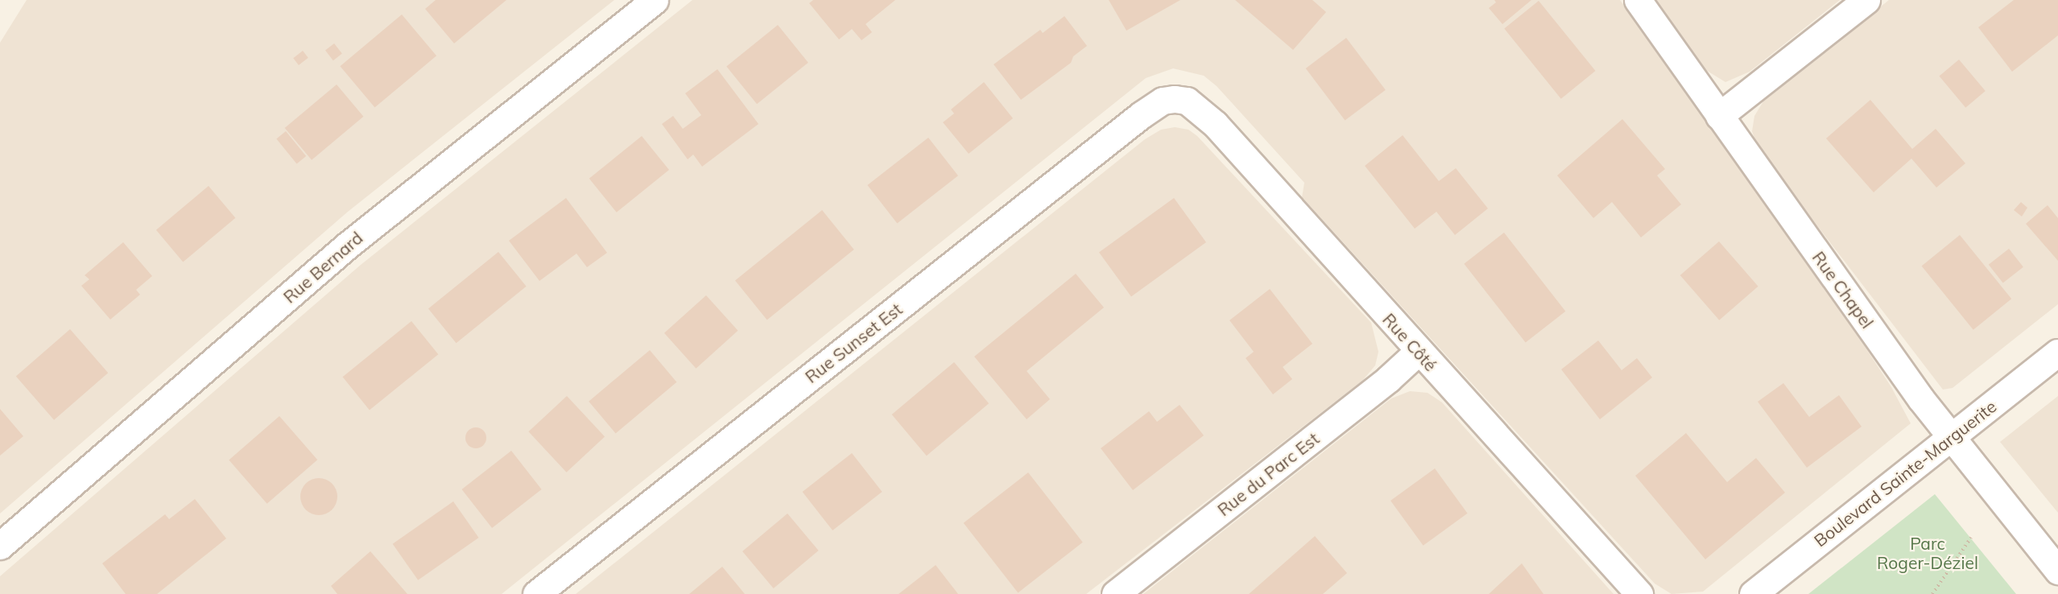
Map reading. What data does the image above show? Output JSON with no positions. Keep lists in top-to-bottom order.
{
  "streets": {
    "street": [
      "Rue Bernard",
      "Rue Chapel",
      "Rue Côté",
      "Rue Sunset Est",
      "Boulevard Sainte-Marguerite",
      "Rue du Parc Est"
    ]
  },
  "crossings": [
    ["Rue Chapel", "Boulevard Sainte-Marguerite"],
    ["Rue Côté", "Rue Sunset Est"],
    ["Rue Côté", "Rue du Parc Est"]
  ],
  "parks": ["Parc Roger-Déziel"]
}
